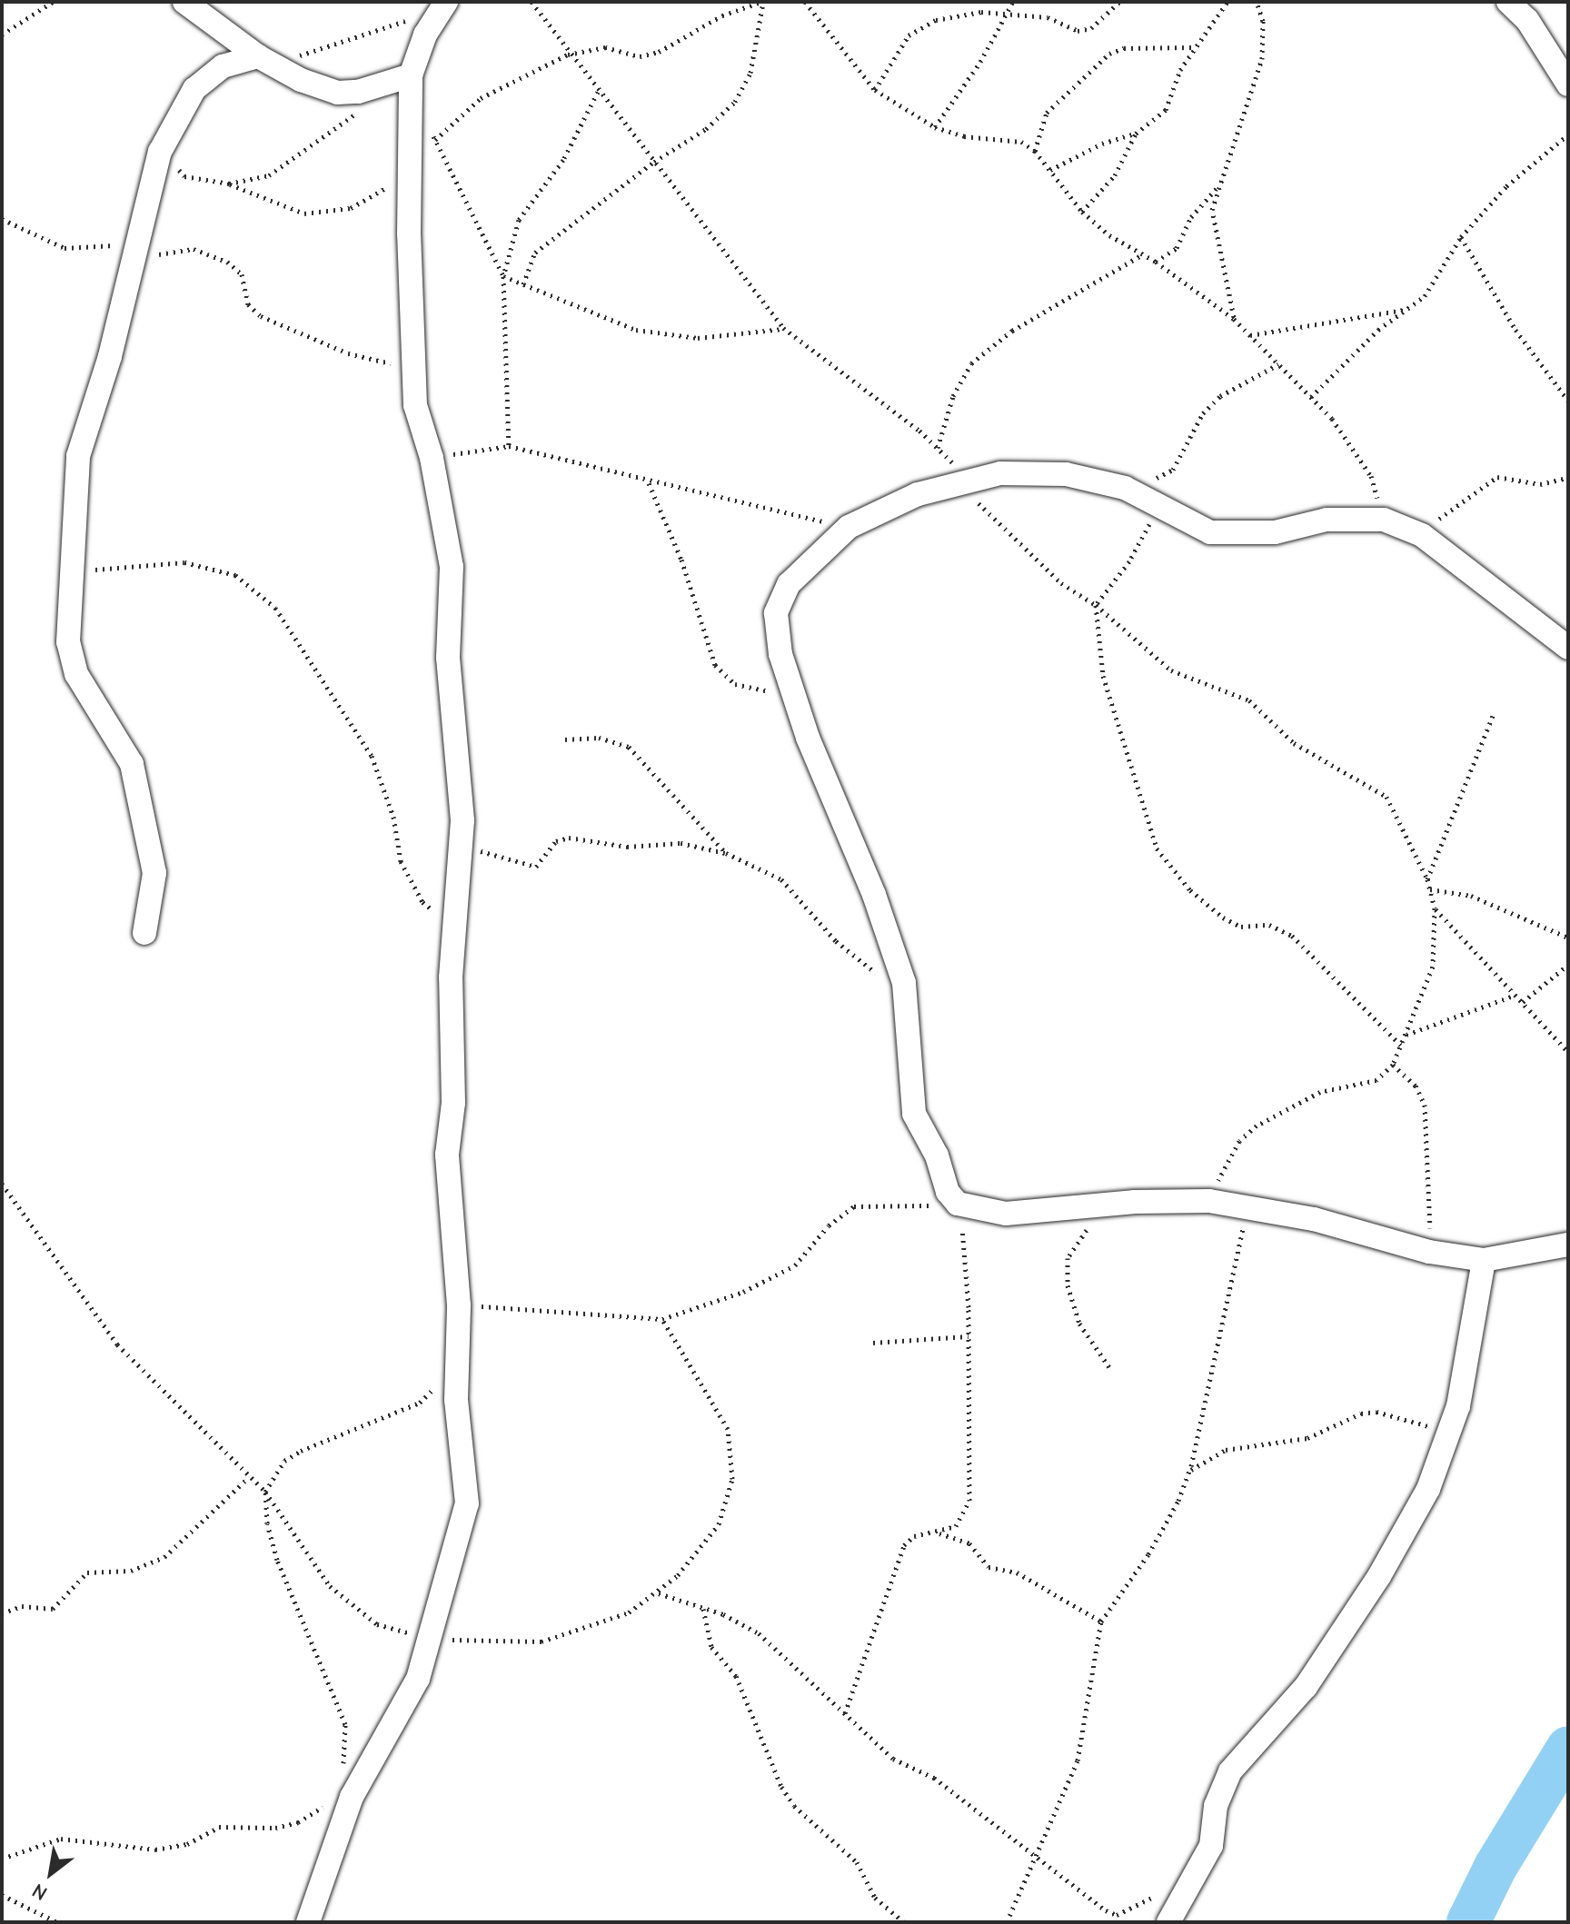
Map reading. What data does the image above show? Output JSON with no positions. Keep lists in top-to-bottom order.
{
  "north": "bottom left"
}
